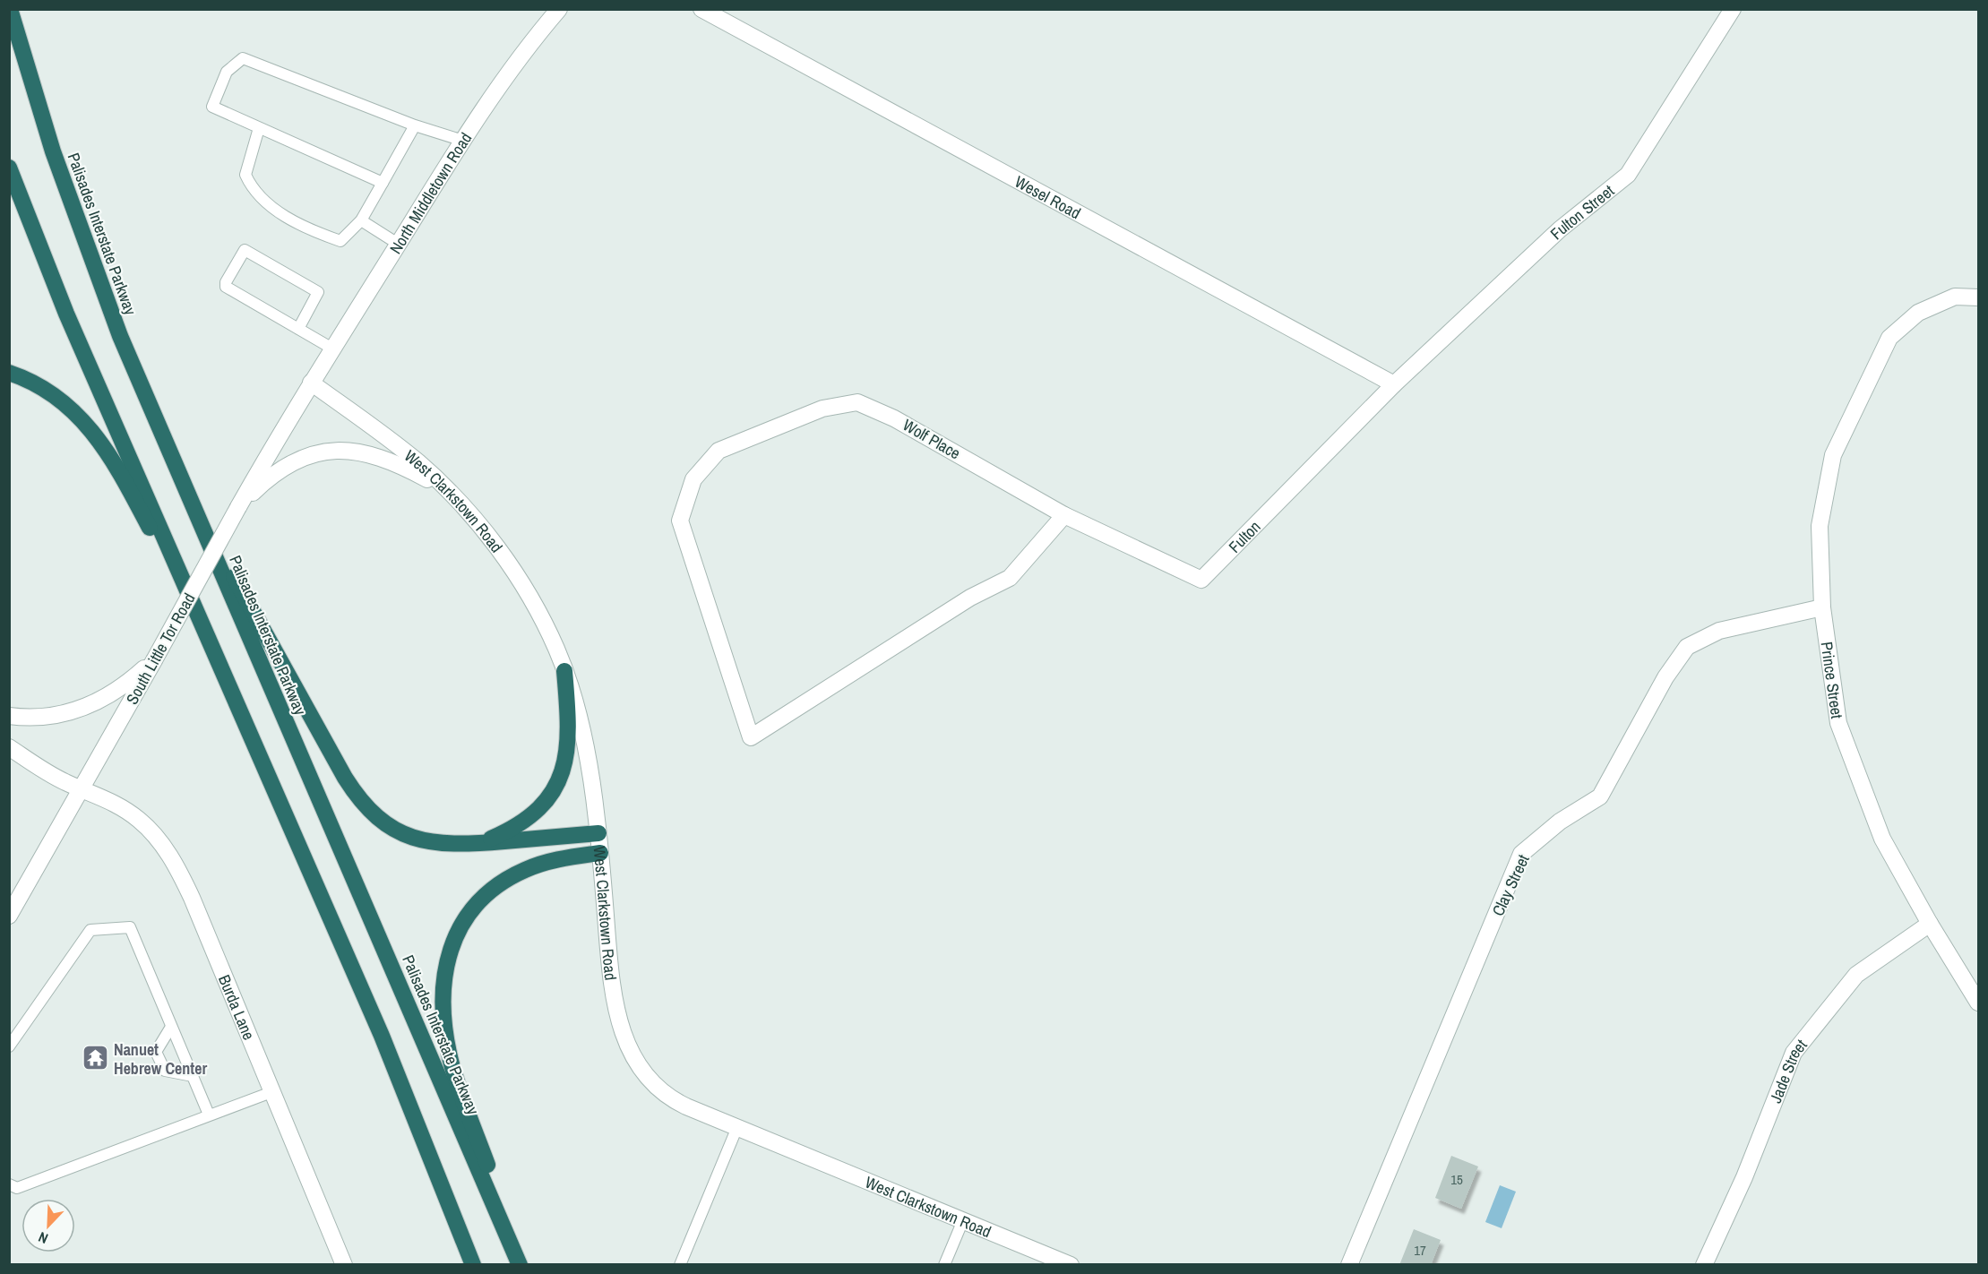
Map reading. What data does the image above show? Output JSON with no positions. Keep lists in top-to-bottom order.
{
  "streets": {
    "highway": ["Palisades Interstate Parkway"],
    "street": [
      "North Middletown Road",
      "Wesel Road",
      "Fulton Street",
      "Wolf Place",
      "West Clarkstown Road",
      "Fulton",
      "South Little Tor Road",
      "Prince Street",
      "Clay Street",
      "Burda Lane",
      "Jade Street"
    ]
  },
  "crossings": [
    ["North Middletown Road", "West Clarkstown Road"],
    ["North Middletown Road", "South Little Tor Road"],
    ["Wesel Road", "Fulton Street"],
    ["Wesel Road", "Fulton"],
    ["Fulton Street", "Fulton"],
    ["Wolf Place", "Fulton"],
    ["West Clarkstown Road", "South Little Tor Road"],
    ["South Little Tor Road", "Burda Lane"],
    ["Prince Street", "Clay Street"],
    ["Prince Street", "Jade Street"]
  ],
  "places": {
    "temple": ["Nanuet Hebrew Center"]
  },
  "house_numbers": ["15", "17"],
  "north": "bottom left"
}
